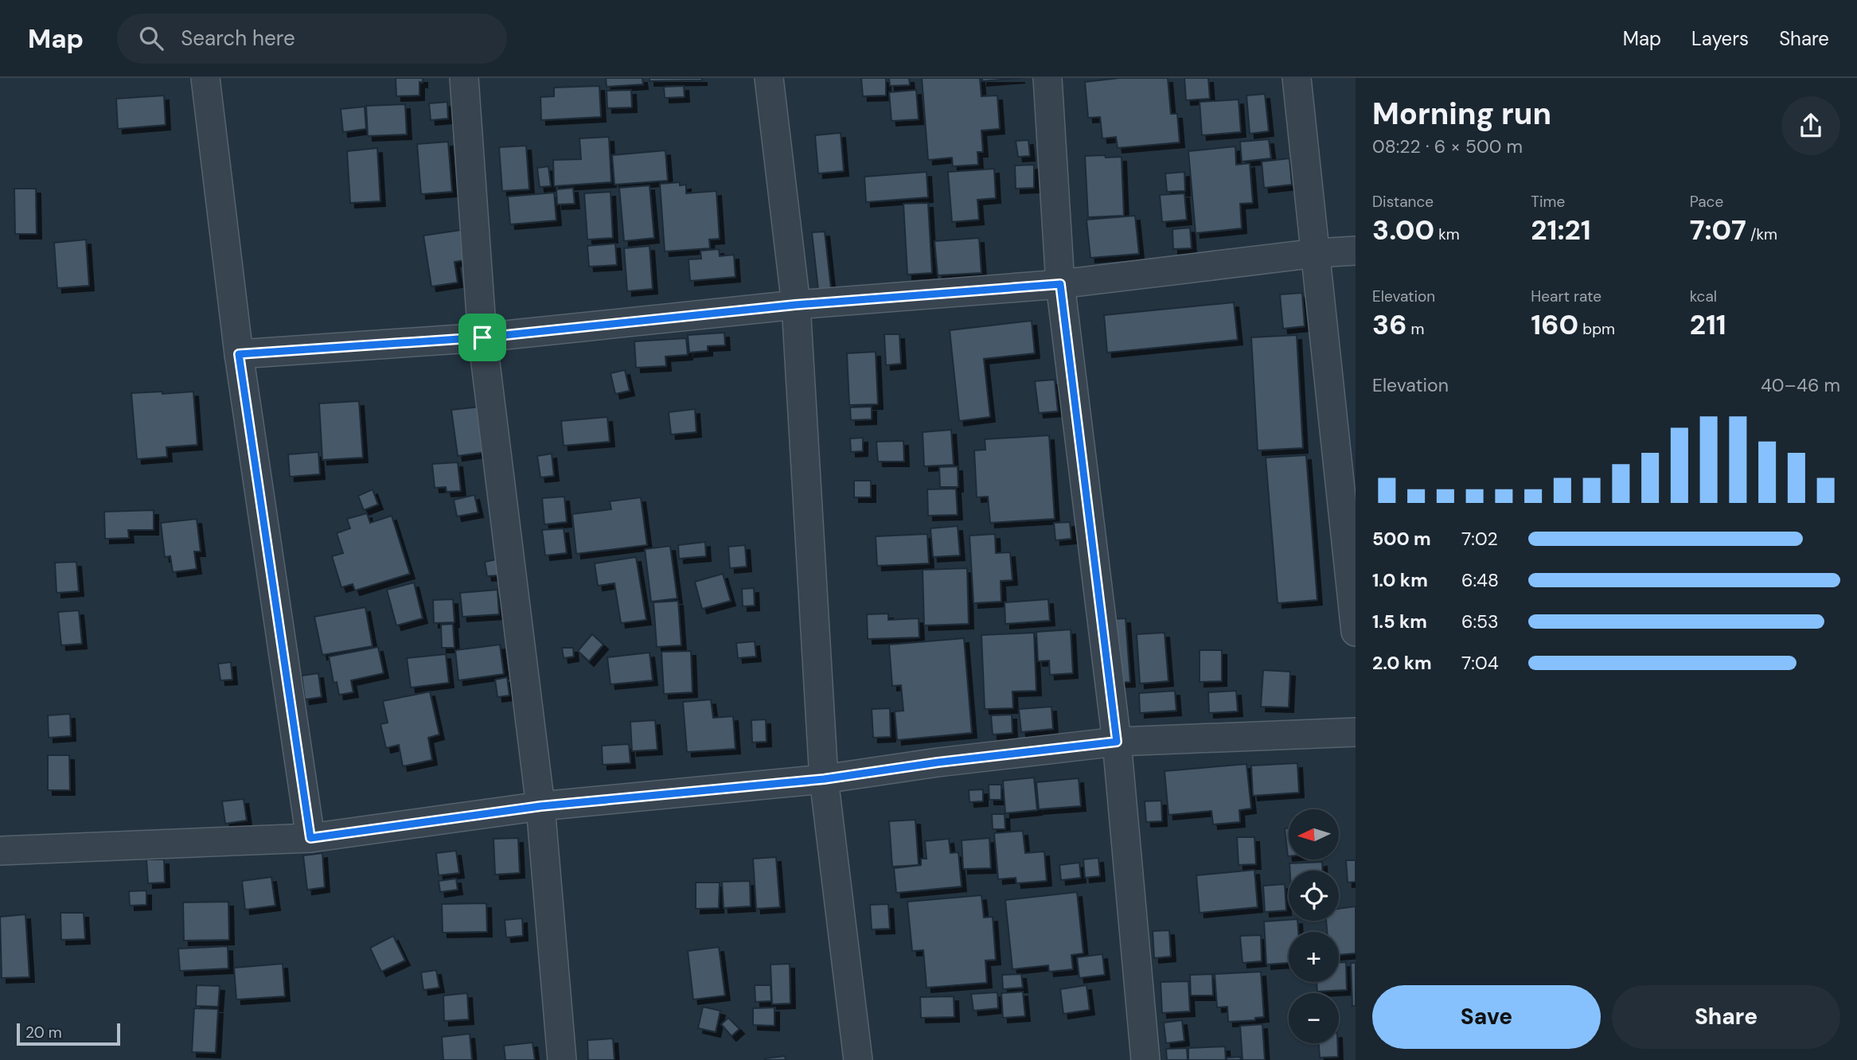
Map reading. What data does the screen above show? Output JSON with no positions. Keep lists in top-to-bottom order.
{
  "scale_bar": "20 m",
  "north": "left",
  "page": {
    "header": "Map",
    "search": "Search here",
    "nav": ["Map", "Layers", "Share"],
    "heading": ["Morning run", "08:22 · 6 × 500 m"],
    "stats": [
      ["Distance", "3.00 km"],
      ["Time", "21:21"],
      ["Pace", "7:07 /km"],
      ["Elevation", "36 m"],
      ["Heart rate", "160 bpm"],
      ["kcal", "211"]
    ],
    "chart": ["Elevation", "40–46 m"],
    "list": [
      {
        "name": "500 m",
        "note": "7:02"
      },
      {
        "name": "1.0 km",
        "note": "6:48"
      },
      {
        "name": "1.5 km",
        "note": "6:53"
      },
      {
        "name": "2.0 km",
        "note": "7:04"
      }
    ],
    "map_buttons": ["+", "−"],
    "buttons": ["Save", "Share"],
    "scale": "20 m"
  }
}
